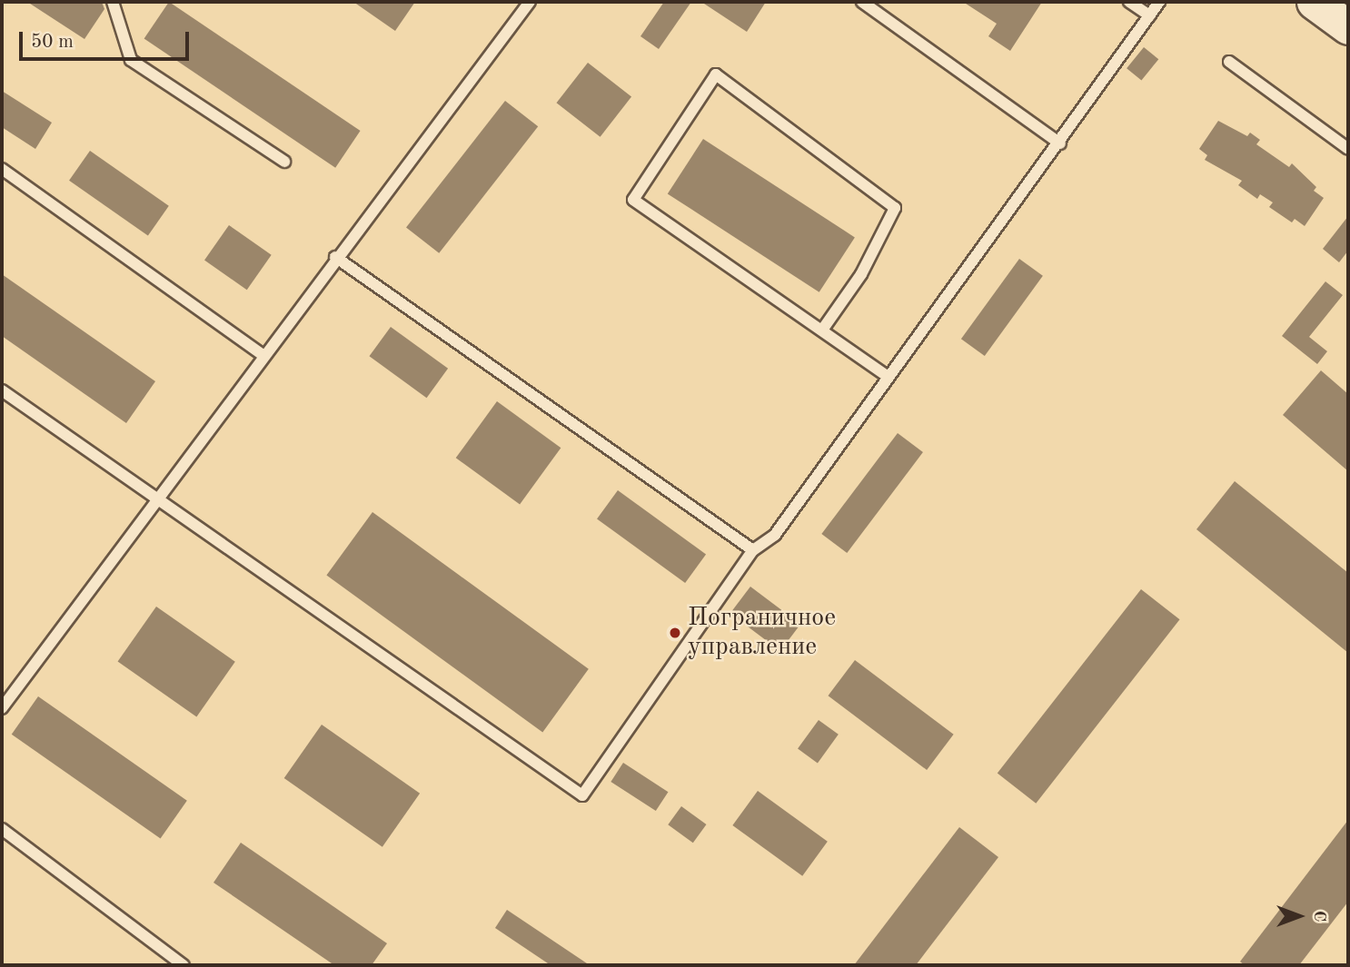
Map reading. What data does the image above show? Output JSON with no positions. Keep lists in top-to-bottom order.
{
  "places": ["Пограничное управление"],
  "scale_bar": "50 m",
  "north": "right"
}
